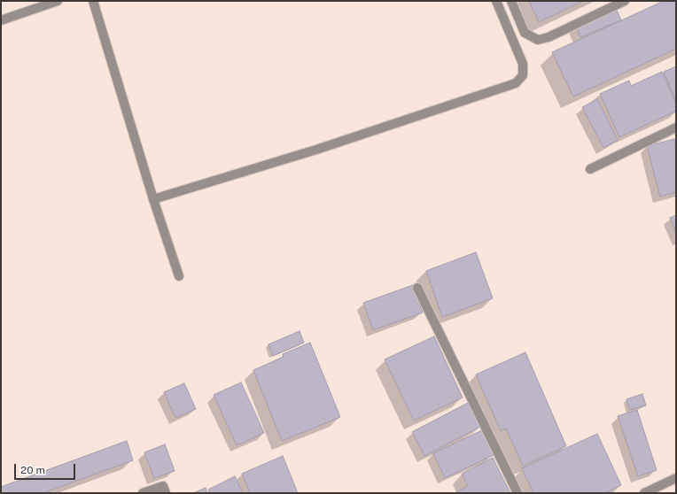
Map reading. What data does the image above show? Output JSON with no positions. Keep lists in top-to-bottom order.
{
  "scale_bar": "20 m"
}
